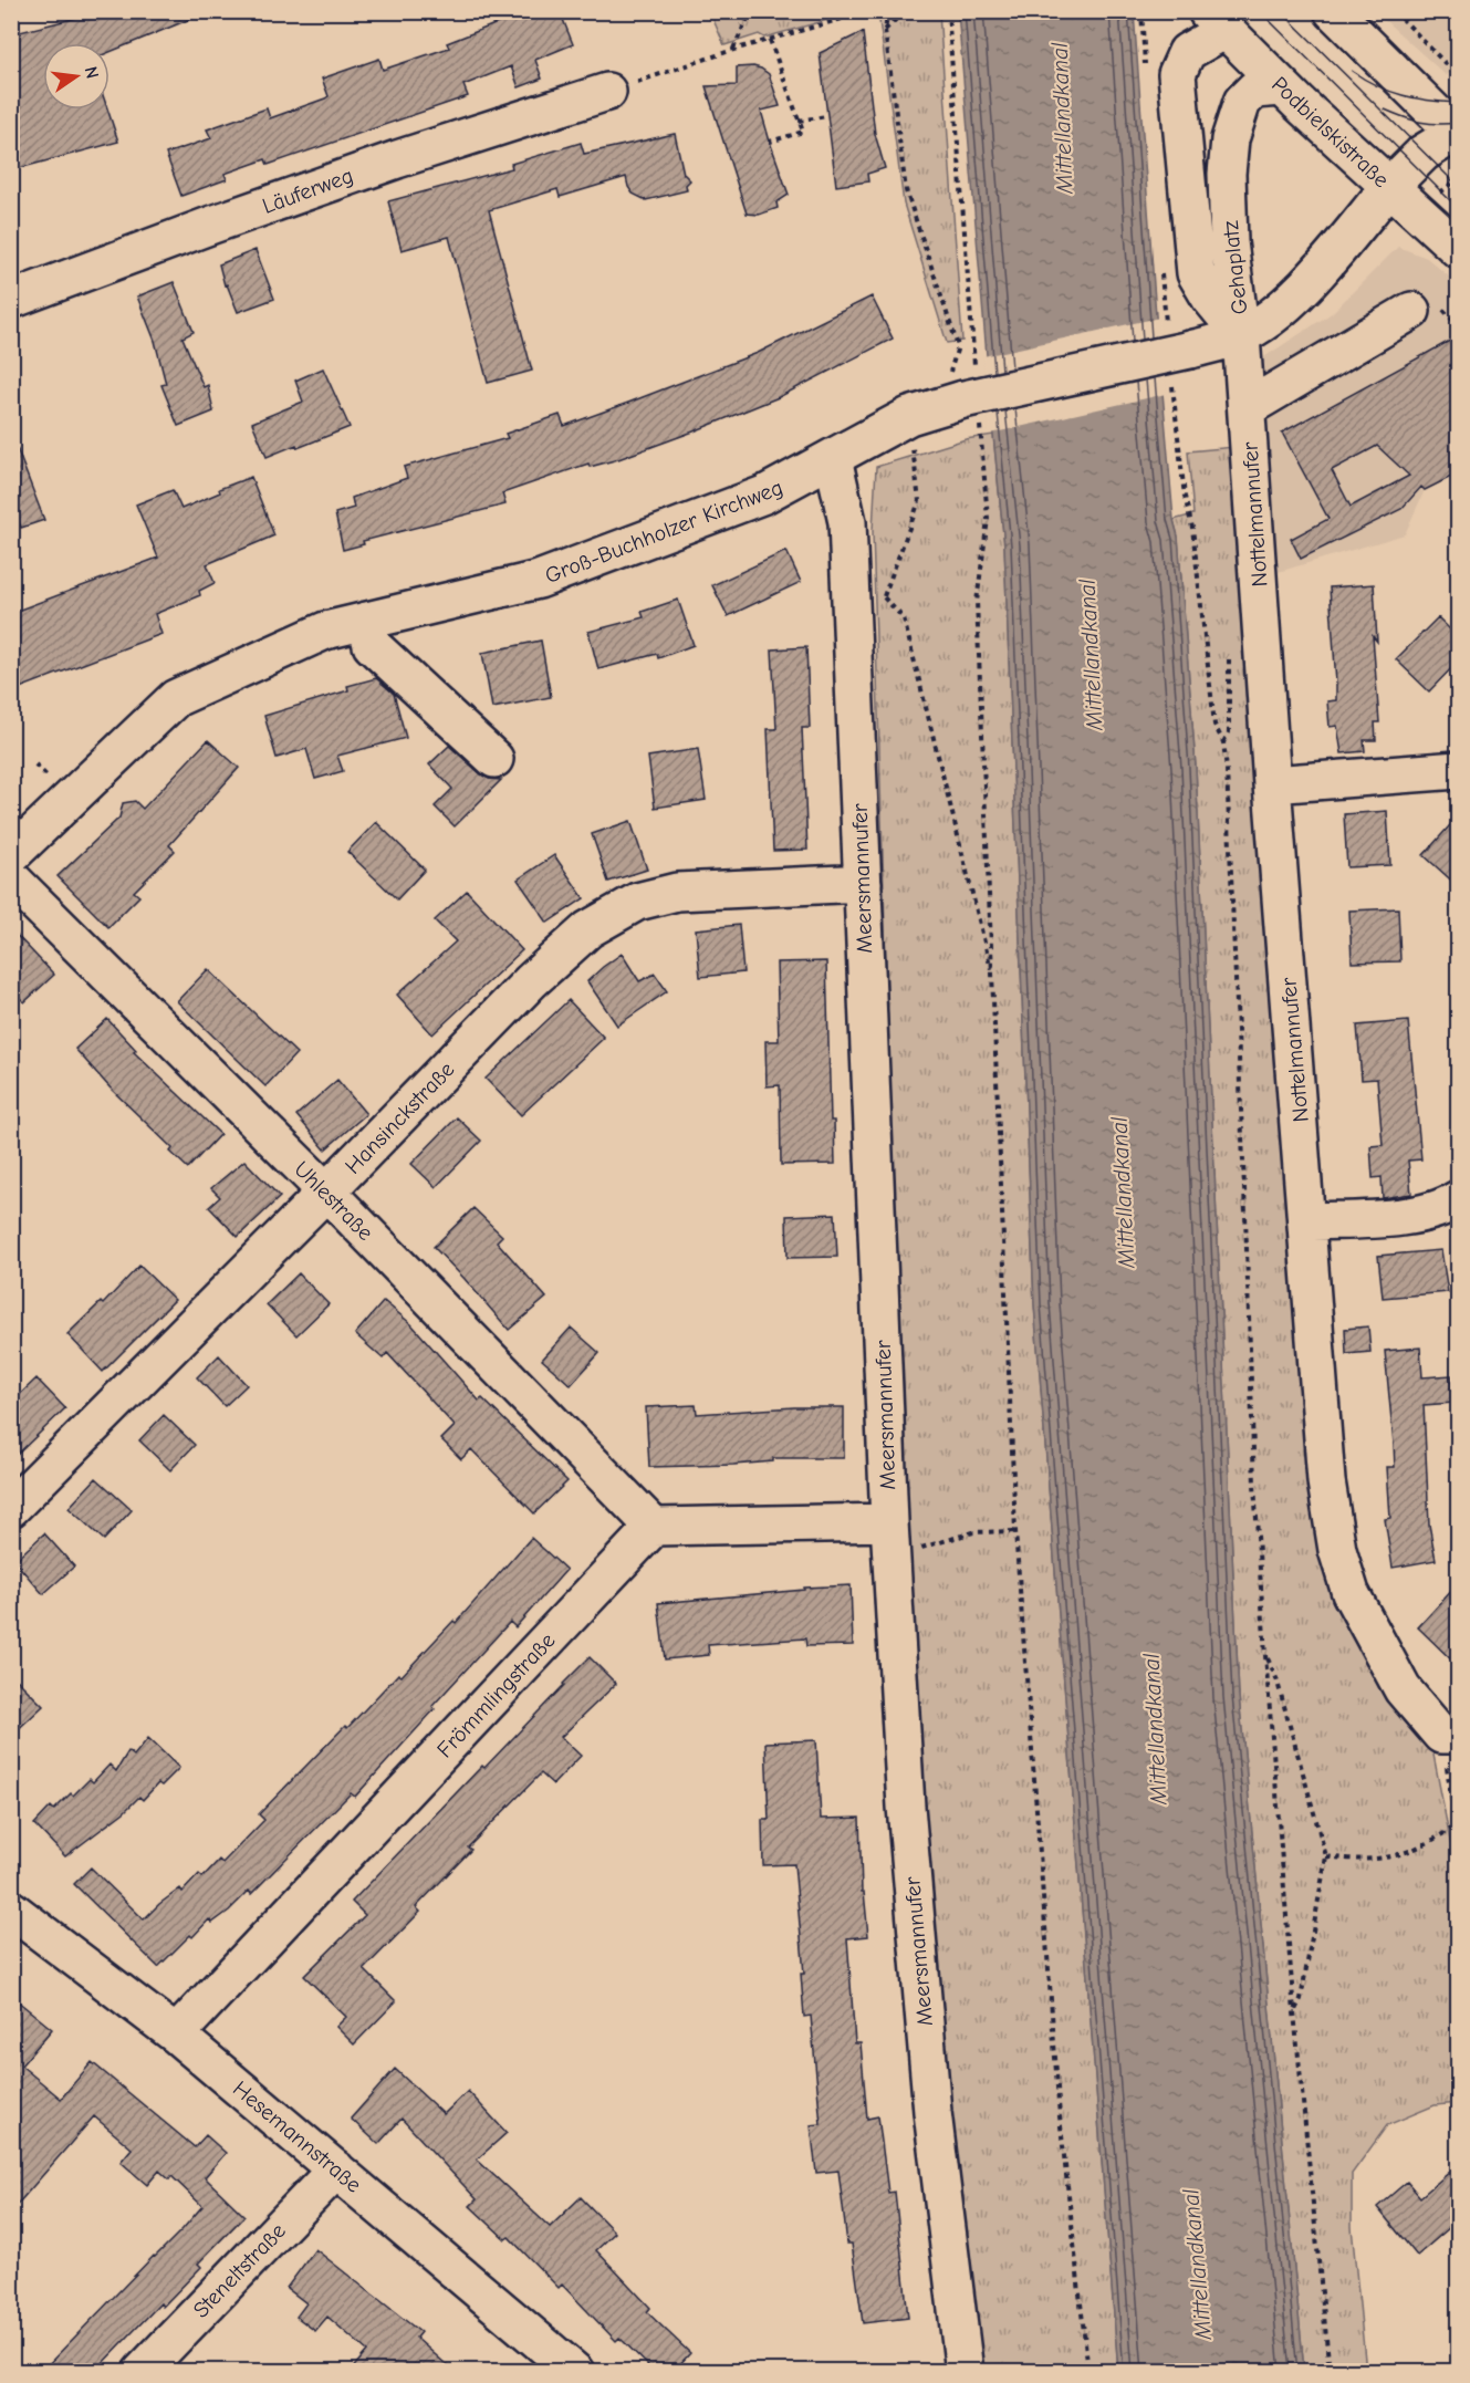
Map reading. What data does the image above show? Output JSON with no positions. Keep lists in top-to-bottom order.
{
  "streets": {
    "street": [
      "Podbielskistraße",
      "Läuferweg",
      "Gehaplatz",
      "Nottelmannufer",
      "Groß-Buchholzer Kirchweg",
      "Meersmannufer",
      "Hansinckstraße",
      "Uhlestraße",
      "Frömmlingstraße",
      "Hesemannstraße",
      "Steneltstraße"
    ]
  },
  "crossings": [
    ["Podbielskistraße", "Gehaplatz"],
    ["Podbielskistraße", "Groß-Buchholzer Kirchweg"],
    ["Gehaplatz", "Nottelmannufer"],
    ["Gehaplatz", "Groß-Buchholzer Kirchweg"],
    ["Nottelmannufer", "Groß-Buchholzer Kirchweg"],
    ["Groß-Buchholzer Kirchweg", "Meersmannufer"],
    ["Meersmannufer", "Hansinckstraße"],
    ["Hansinckstraße", "Uhlestraße"],
    ["Uhlestraße", "Frömmlingstraße"],
    ["Frömmlingstraße", "Hesemannstraße"],
    ["Hesemannstraße", "Steneltstraße"]
  ],
  "water": ["Mittellandkanal"],
  "north": "right"
}
